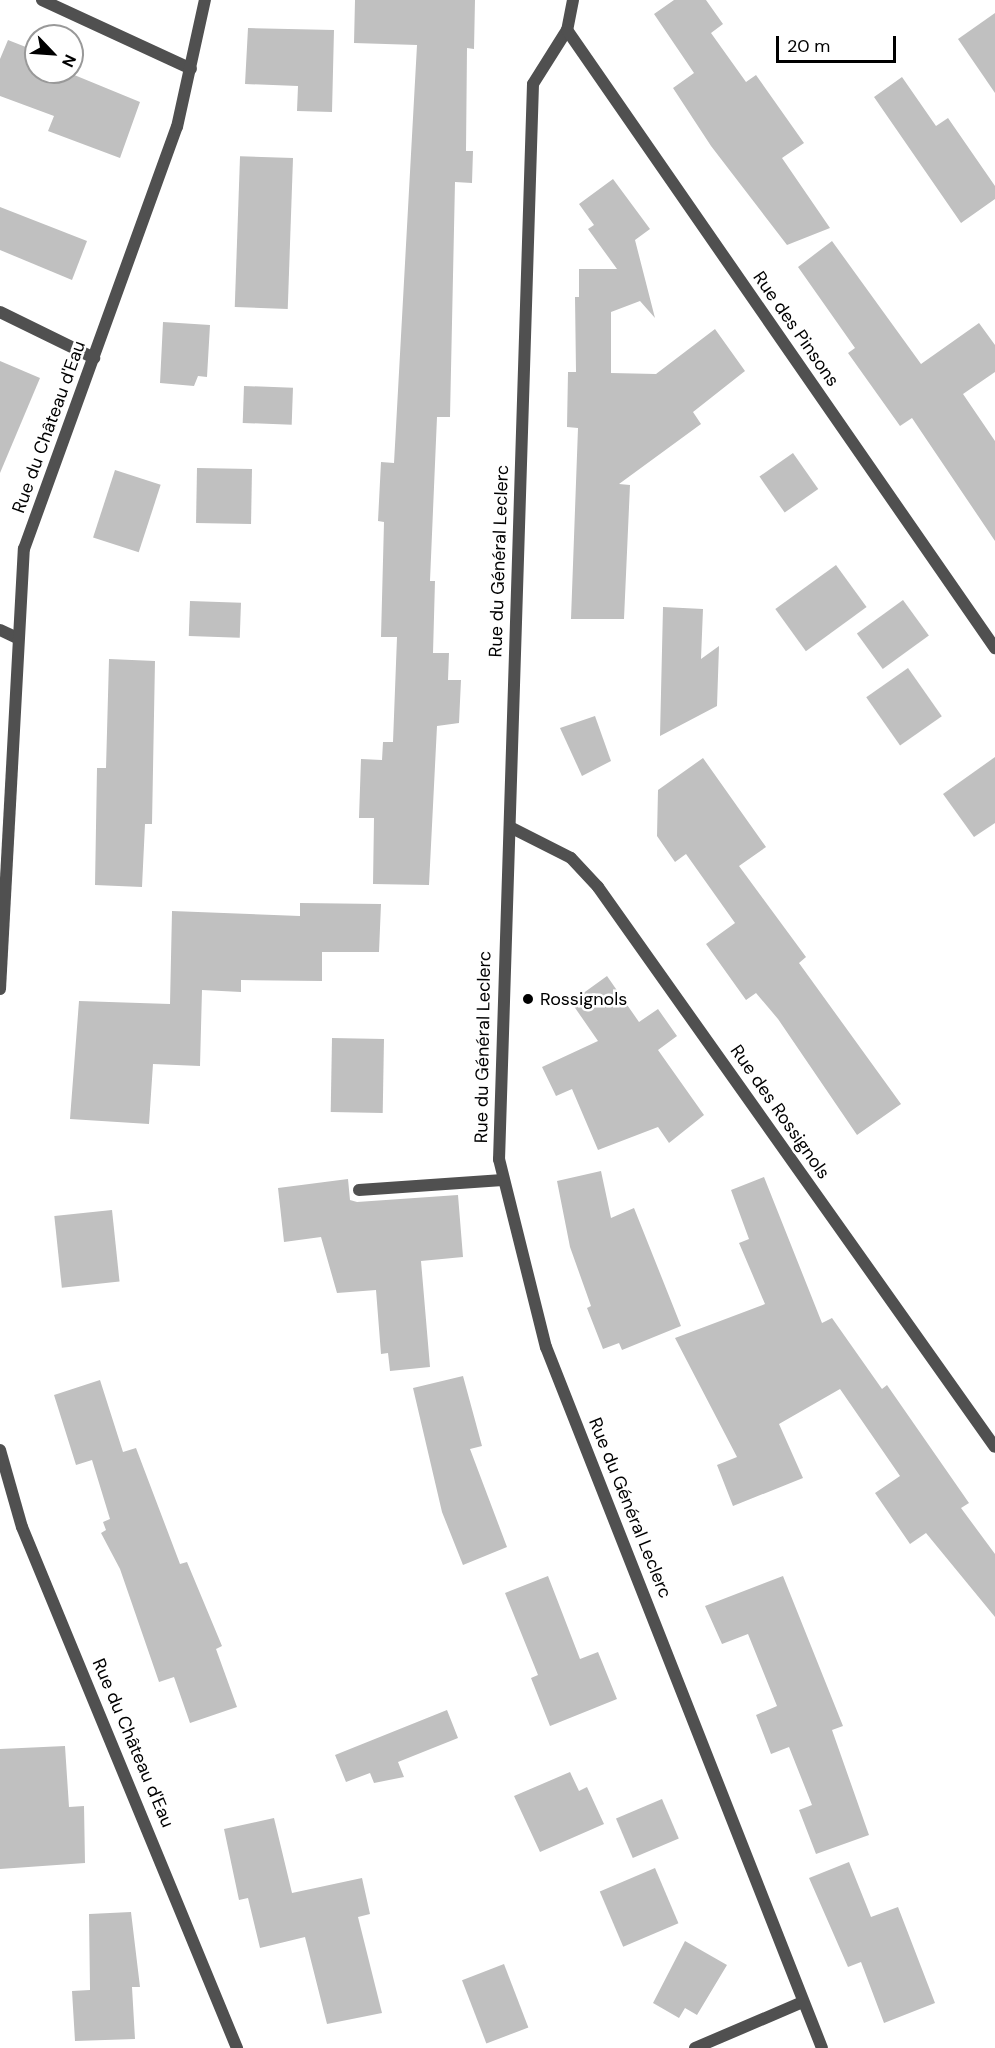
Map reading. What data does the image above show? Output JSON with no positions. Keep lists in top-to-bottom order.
{
  "streets": {
    "street": [
      "Rue des Pinsons",
      "Rue du Château d'Eau",
      "Rue du Général Leclerc",
      "Rue des Rossignols"
    ]
  },
  "crossings": [
    ["Rue des Pinsons", "Rue du Général Leclerc"],
    ["Rue du Général Leclerc", "Rue des Rossignols"]
  ],
  "places": ["Rossignols"],
  "scale_bar": "20 m",
  "north": "bottom right"
}
